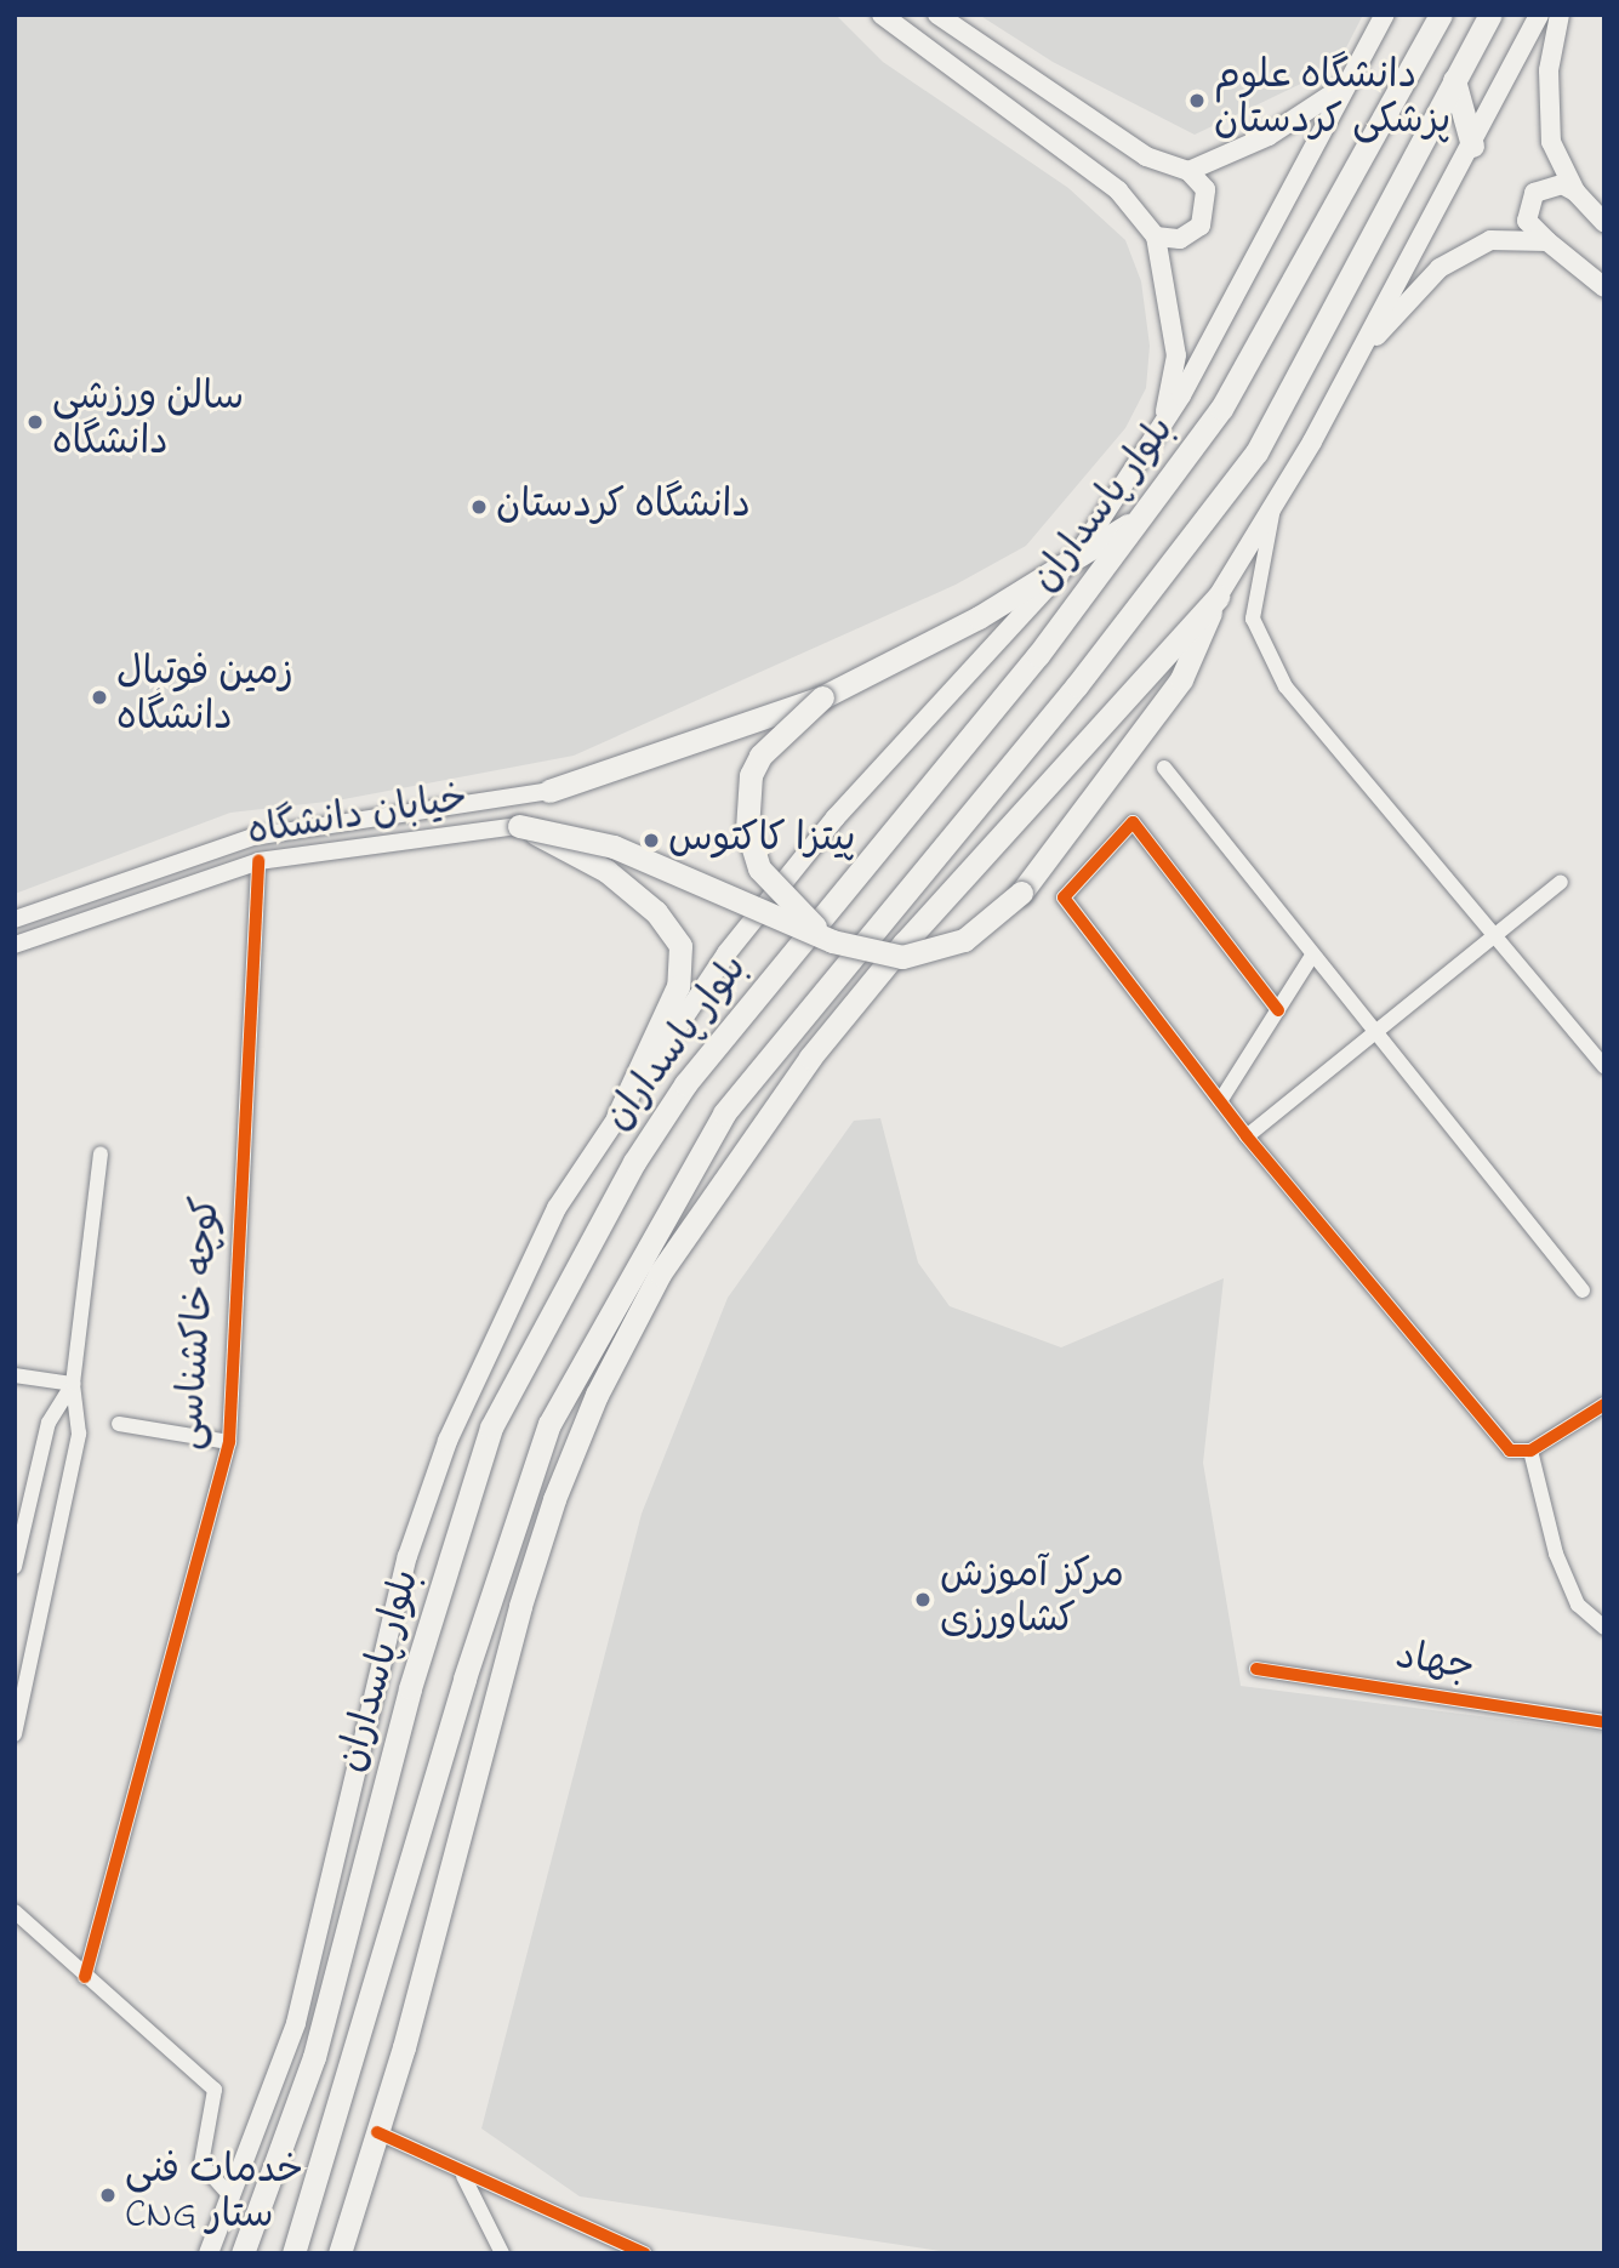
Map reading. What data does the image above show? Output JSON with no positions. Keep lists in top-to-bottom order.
{
  "streets": {
    "main road": ["بلوار پاسداران"],
    "street": ["خیابان دانشگاه", "کوچه خاکشناسی", "جهاد"]
  },
  "crossings": [
    ["خیابان دانشگاه", "کوچه خاکشناسی"]
  ],
  "places": [
    "دانشگاه علوم پزشکی کردستان",
    "سالن ورزشی دانشگاه",
    "دانشگاه کردستان",
    "زمین فوتبال دانشگاه",
    "پیتزا کاکتوس",
    "مرکز آموزش کشاورزی",
    "خدمات فنی‌ CNG ستار"
  ]
}
